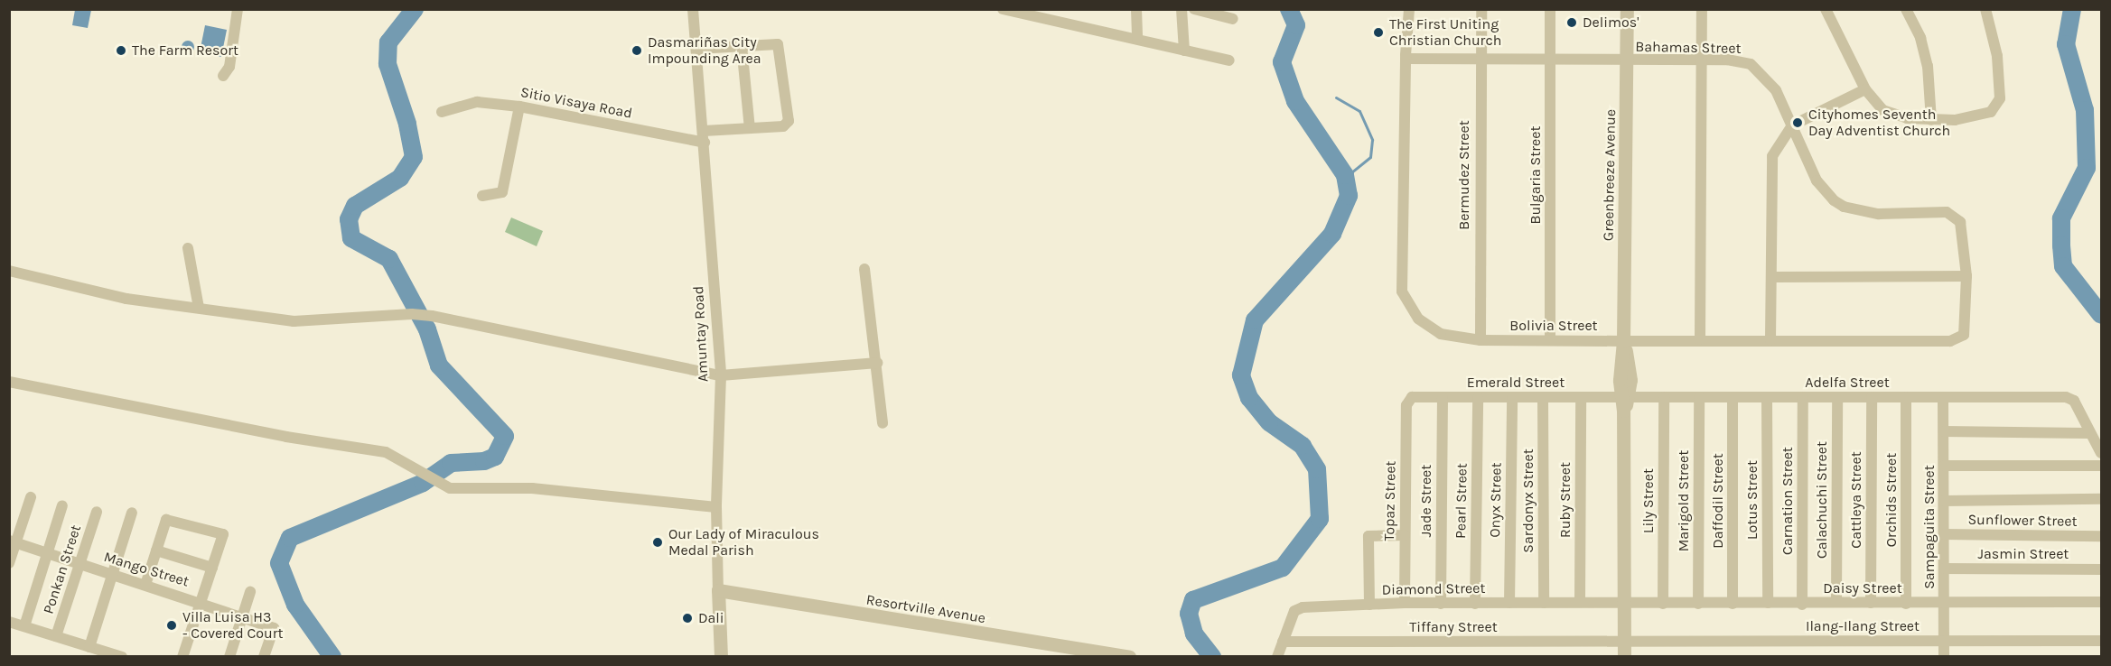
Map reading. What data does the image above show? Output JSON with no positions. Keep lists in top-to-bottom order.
{
  "streets": {
    "street": [
      "Bahamas Street",
      "Sitio Visaya Road",
      "Bermudez Street",
      "Bulgaria Street",
      "Greenbreeze Avenue",
      "Bolivia Street",
      "Amuntay Road",
      "Emerald Street",
      "Adelfa Street",
      "Onyx Street",
      "Ruby Street",
      "Lotus Street",
      "Calachuchi Street",
      "Cattleya Street",
      "Orchids Street",
      "Topaz Street",
      "Jade Street",
      "Pearl Street",
      "Sardonyx Street",
      "Lily Street",
      "Marigold Street",
      "Daffodil Street",
      "Carnation Street",
      "Sunflower Street",
      "Sampaguita Street",
      "Jasmin Street",
      "Ponkan Street",
      "Mango Street",
      "Daisy Street",
      "Diamond Street",
      "Resortville Avenue",
      "Ilang-Ilang Street",
      "Tiffany Street"
    ]
  },
  "crossings": [
    ["Bahamas Street", "Bermudez Street"],
    ["Bahamas Street", "Bulgaria Street"],
    ["Bahamas Street", "Greenbreeze Avenue"],
    ["Bahamas Street", "Bolivia Street"],
    ["Sitio Visaya Road", "Amuntay Road"],
    ["Bermudez Street", "Bolivia Street"],
    ["Bulgaria Street", "Bolivia Street"],
    ["Greenbreeze Avenue", "Bolivia Street"],
    ["Greenbreeze Avenue", "Emerald Street"],
    ["Greenbreeze Avenue", "Adelfa Street"],
    ["Greenbreeze Avenue", "Daisy Street"],
    ["Greenbreeze Avenue", "Diamond Street"],
    ["Greenbreeze Avenue", "Ilang-Ilang Street"],
    ["Greenbreeze Avenue", "Tiffany Street"],
    ["Amuntay Road", "Resortville Avenue"],
    ["Emerald Street", "Adelfa Street"],
    ["Emerald Street", "Onyx Street"],
    ["Emerald Street", "Ruby Street"],
    ["Emerald Street", "Topaz Street"],
    ["Emerald Street", "Jade Street"],
    ["Emerald Street", "Pearl Street"],
    ["Emerald Street", "Sardonyx Street"],
    ["Adelfa Street", "Lotus Street"],
    ["Adelfa Street", "Calachuchi Street"],
    ["Adelfa Street", "Cattleya Street"],
    ["Adelfa Street", "Orchids Street"],
    ["Adelfa Street", "Lily Street"],
    ["Adelfa Street", "Marigold Street"],
    ["Adelfa Street", "Daffodil Street"],
    ["Adelfa Street", "Carnation Street"],
    ["Adelfa Street", "Sampaguita Street"],
    ["Onyx Street", "Diamond Street"],
    ["Ruby Street", "Diamond Street"],
    ["Lotus Street", "Daisy Street"],
    ["Calachuchi Street", "Daisy Street"],
    ["Cattleya Street", "Daisy Street"],
    ["Orchids Street", "Daisy Street"],
    ["Topaz Street", "Diamond Street"],
    ["Jade Street", "Diamond Street"],
    ["Pearl Street", "Diamond Street"],
    ["Sardonyx Street", "Diamond Street"],
    ["Lily Street", "Daisy Street"],
    ["Marigold Street", "Daisy Street"],
    ["Daffodil Street", "Daisy Street"],
    ["Carnation Street", "Daisy Street"],
    ["Sunflower Street", "Sampaguita Street"],
    ["Sampaguita Street", "Jasmin Street"],
    ["Sampaguita Street", "Daisy Street"],
    ["Sampaguita Street", "Ilang-Ilang Street"],
    ["Ponkan Street", "Mango Street"],
    ["Daisy Street", "Diamond Street"],
    ["Diamond Street", "Tiffany Street"],
    ["Ilang-Ilang Street", "Tiffany Street"]
  ],
  "places": [
    "Delimos'",
    "The First Uniting Christian Church",
    "The Farm Resort",
    "Dasmariñas City Impounding Area",
    "Cityhomes Seventh Day Adventist Church",
    "Our Lady of Miraculous Medal Parish",
    "Dali",
    "Villa Luisa H3 - Covered Court"
  ]
}
